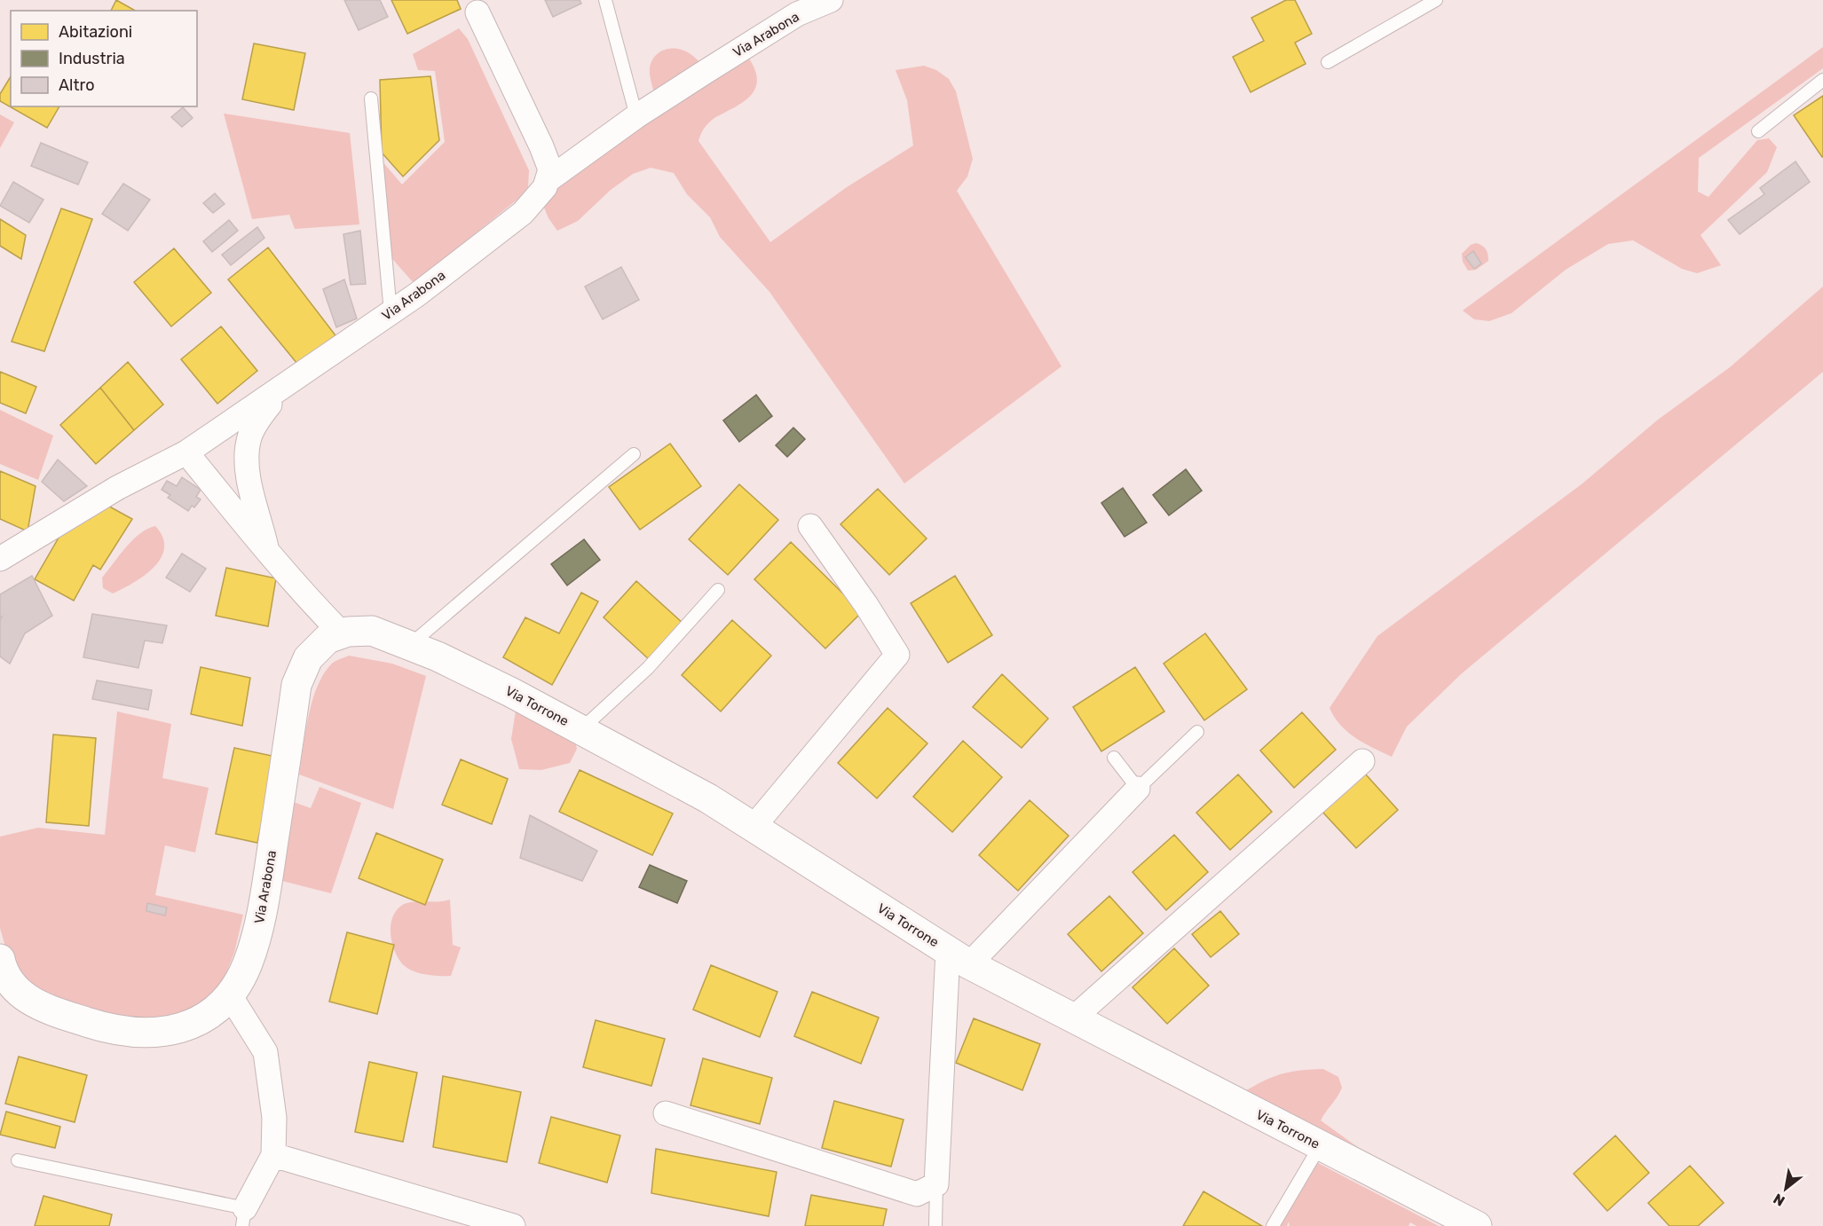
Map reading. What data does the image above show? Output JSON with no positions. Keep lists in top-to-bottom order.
{
  "streets": {
    "main road": ["Via Arabona", "Via Torrone"]
  },
  "crossings": [
    ["Via Arabona", "Via Torrone"]
  ],
  "legend": ["Abitazioni", "Industria", "Altro"],
  "north": "bottom left"
}
